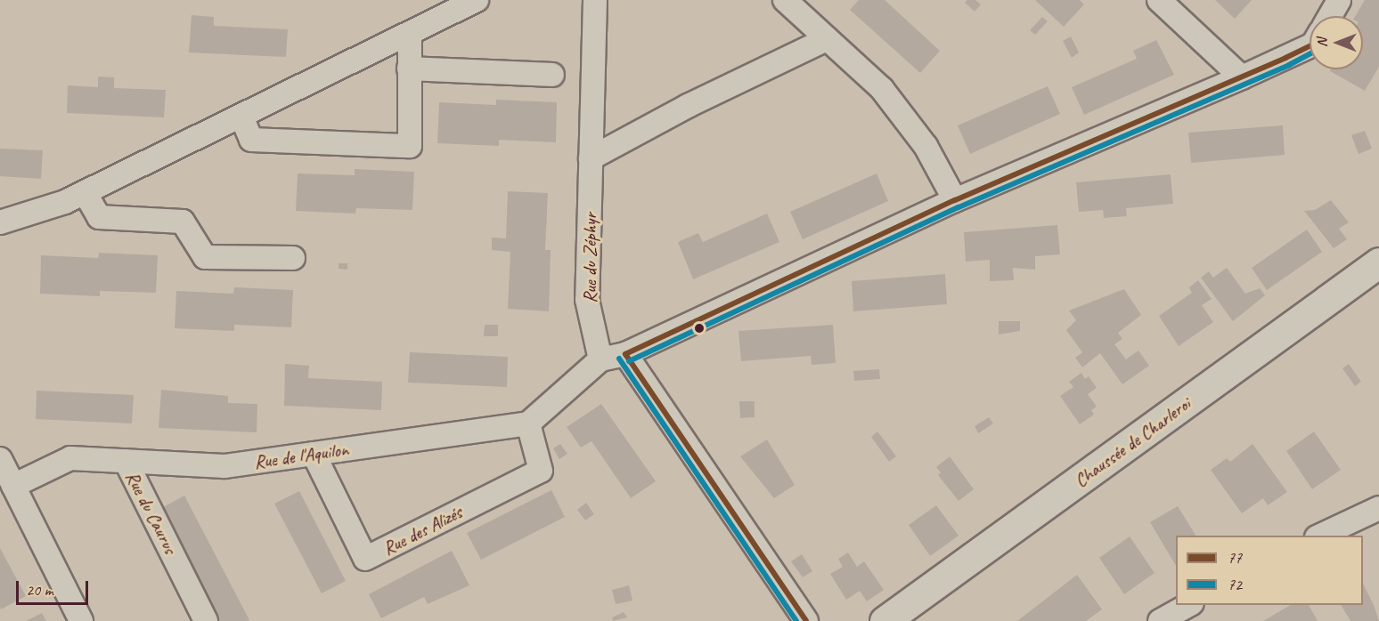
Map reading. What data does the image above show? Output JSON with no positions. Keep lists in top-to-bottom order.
{
  "streets": {
    "main road": ["Chaussée de Charleroi"],
    "street": [
      "Rue du Zéphyr",
      "Rue de l'Aquilon",
      "Rue du Caurus",
      "Rue des Alizés"
    ]
  },
  "crossings": [
    ["Rue de l'Aquilon", "Rue du Caurus"],
    ["Rue de l'Aquilon", "Rue des Alizés"]
  ],
  "lines": ["transit line 77", "transit line 72"],
  "legend": ["77", "72"],
  "scale_bar": "20 m",
  "north": "left"
}
